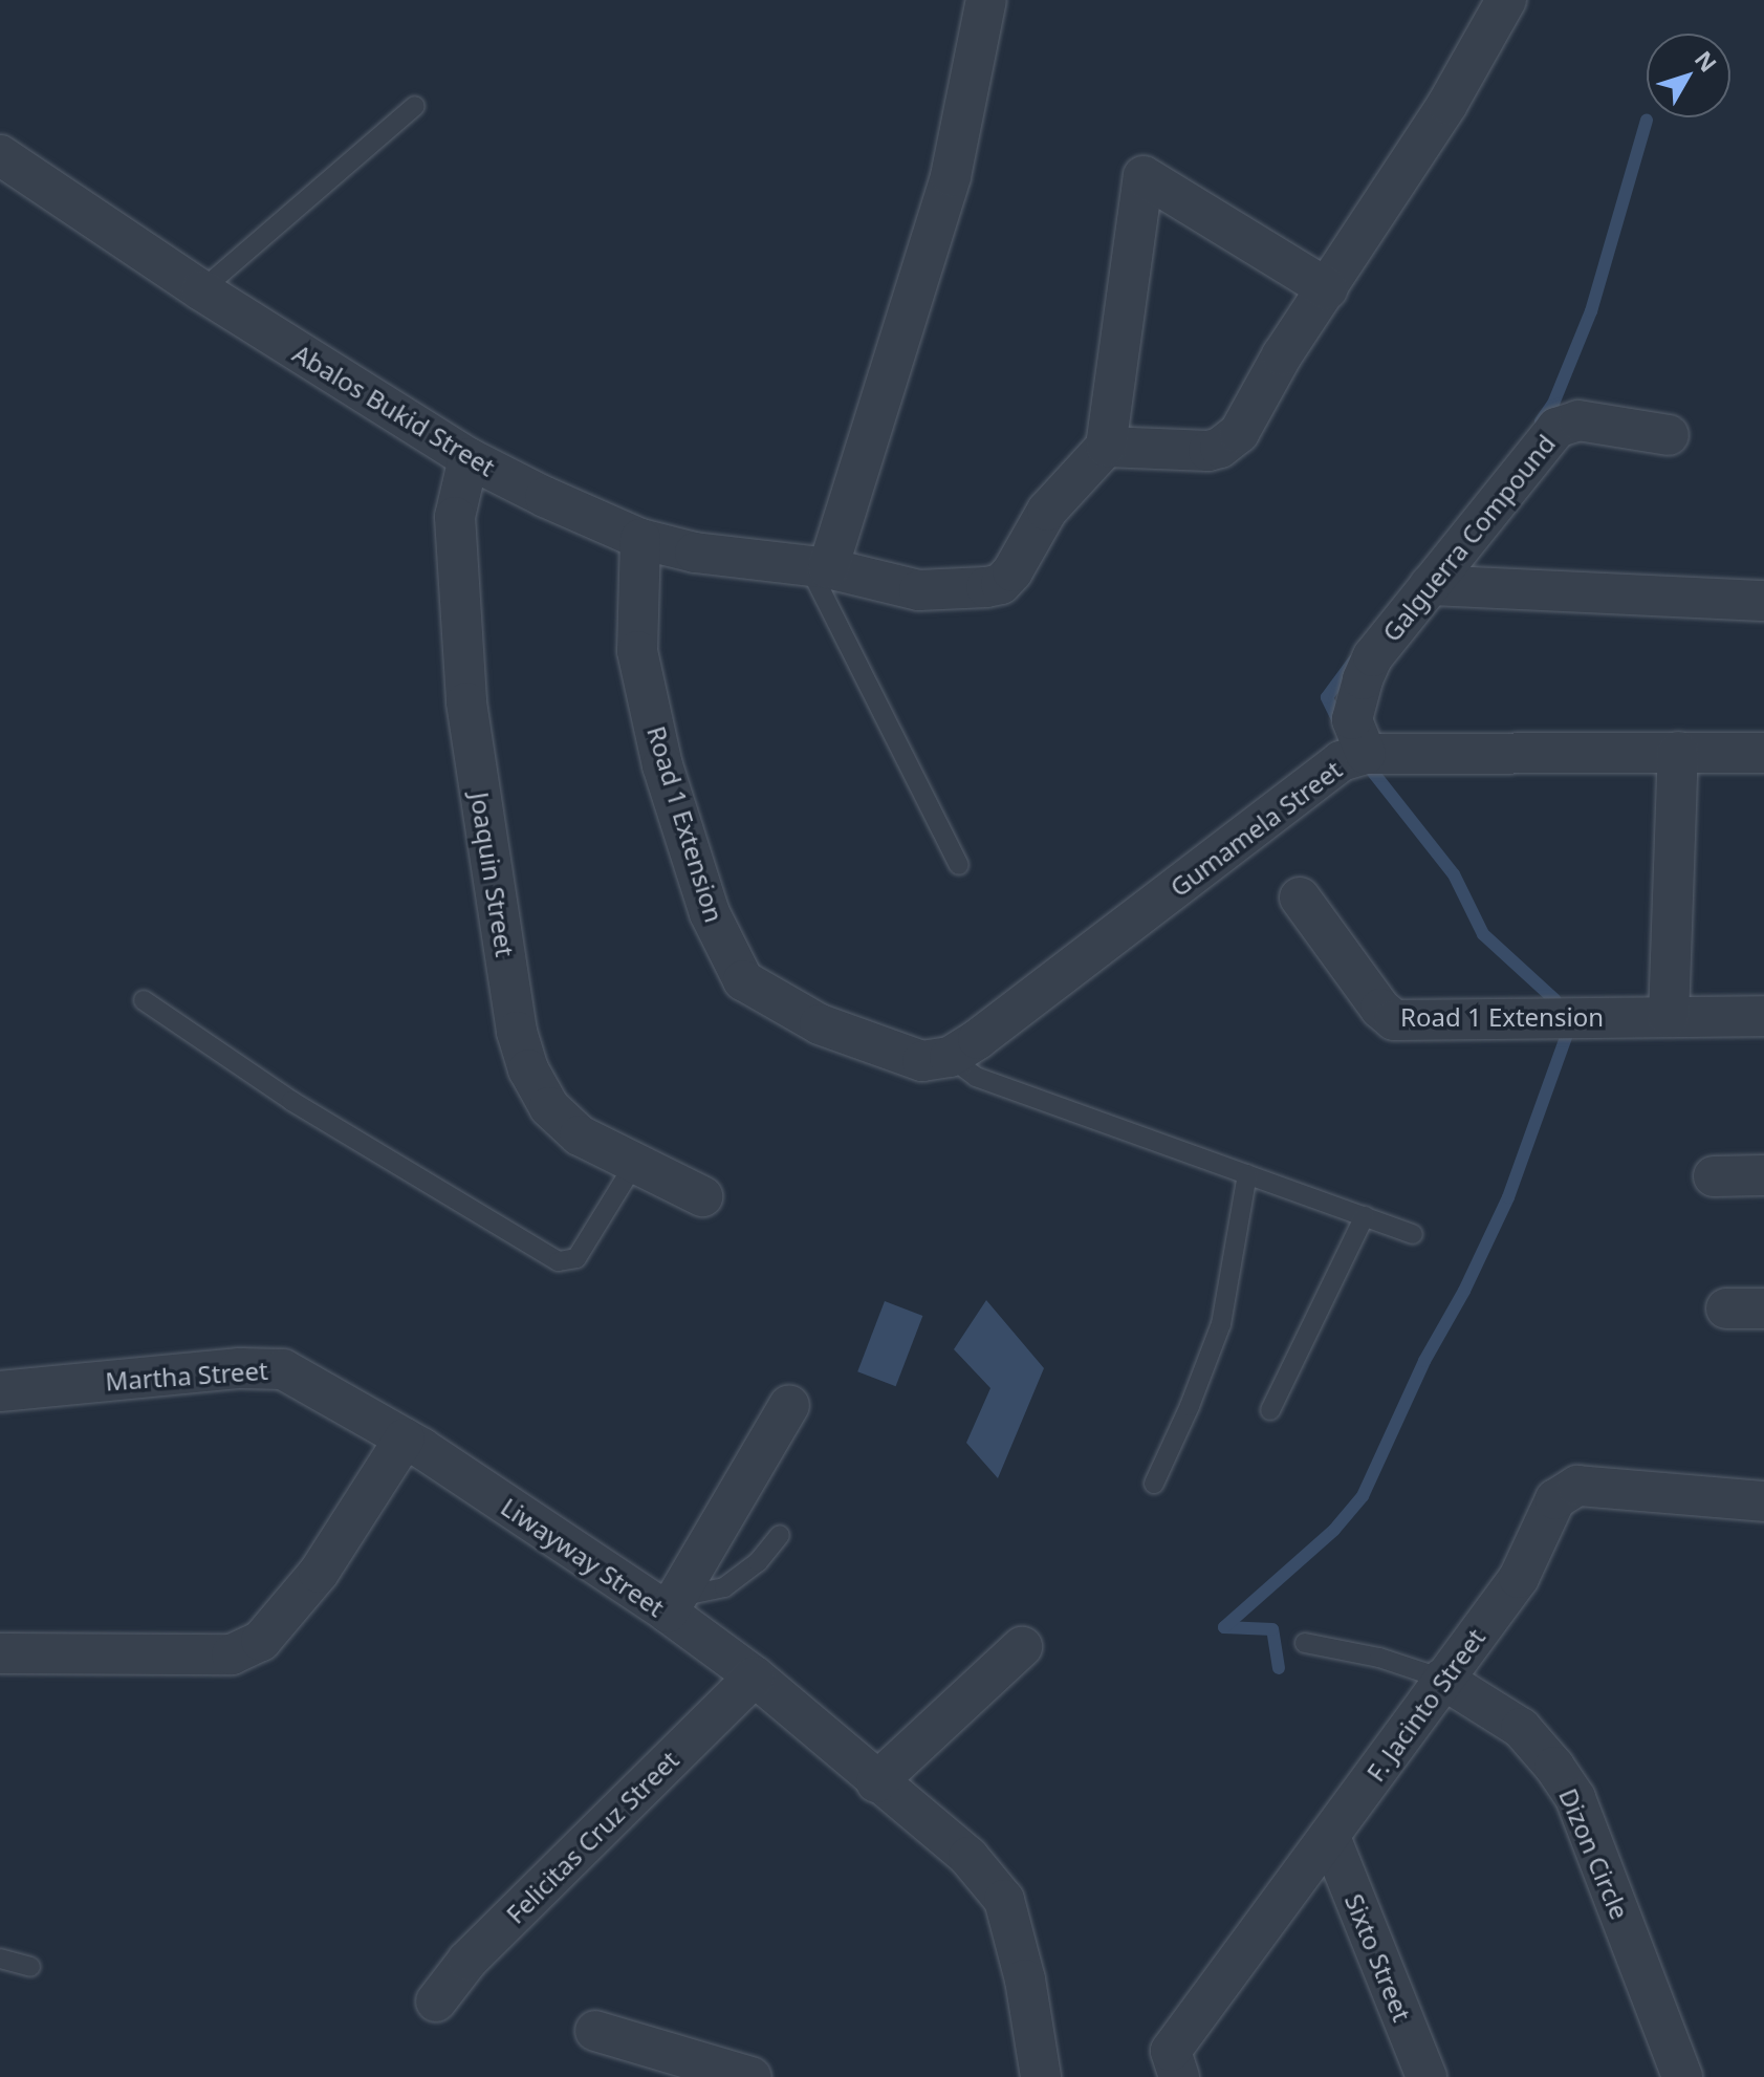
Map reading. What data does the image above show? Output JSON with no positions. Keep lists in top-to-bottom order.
{
  "streets": {
    "street": [
      "Abalos Bukid Street",
      "Galguerra Compound",
      "Road 1 Extension",
      "Gumamela Street",
      "Joaquin Street",
      "Martha Street",
      "Liwayway Street",
      "F. Jacinto Street",
      "Felicitas Cruz Street",
      "Dizon Circle",
      "Sixto Street"
    ]
  },
  "crossings": [
    ["Abalos Bukid Street", "Road 1 Extension"],
    ["Abalos Bukid Street", "Joaquin Street"],
    ["Galguerra Compound", "Gumamela Street"],
    ["Road 1 Extension", "Gumamela Street"],
    ["Martha Street", "Liwayway Street"],
    ["Liwayway Street", "Felicitas Cruz Street"],
    ["F. Jacinto Street", "Dizon Circle"],
    ["F. Jacinto Street", "Sixto Street"]
  ],
  "north": "top right"
}
